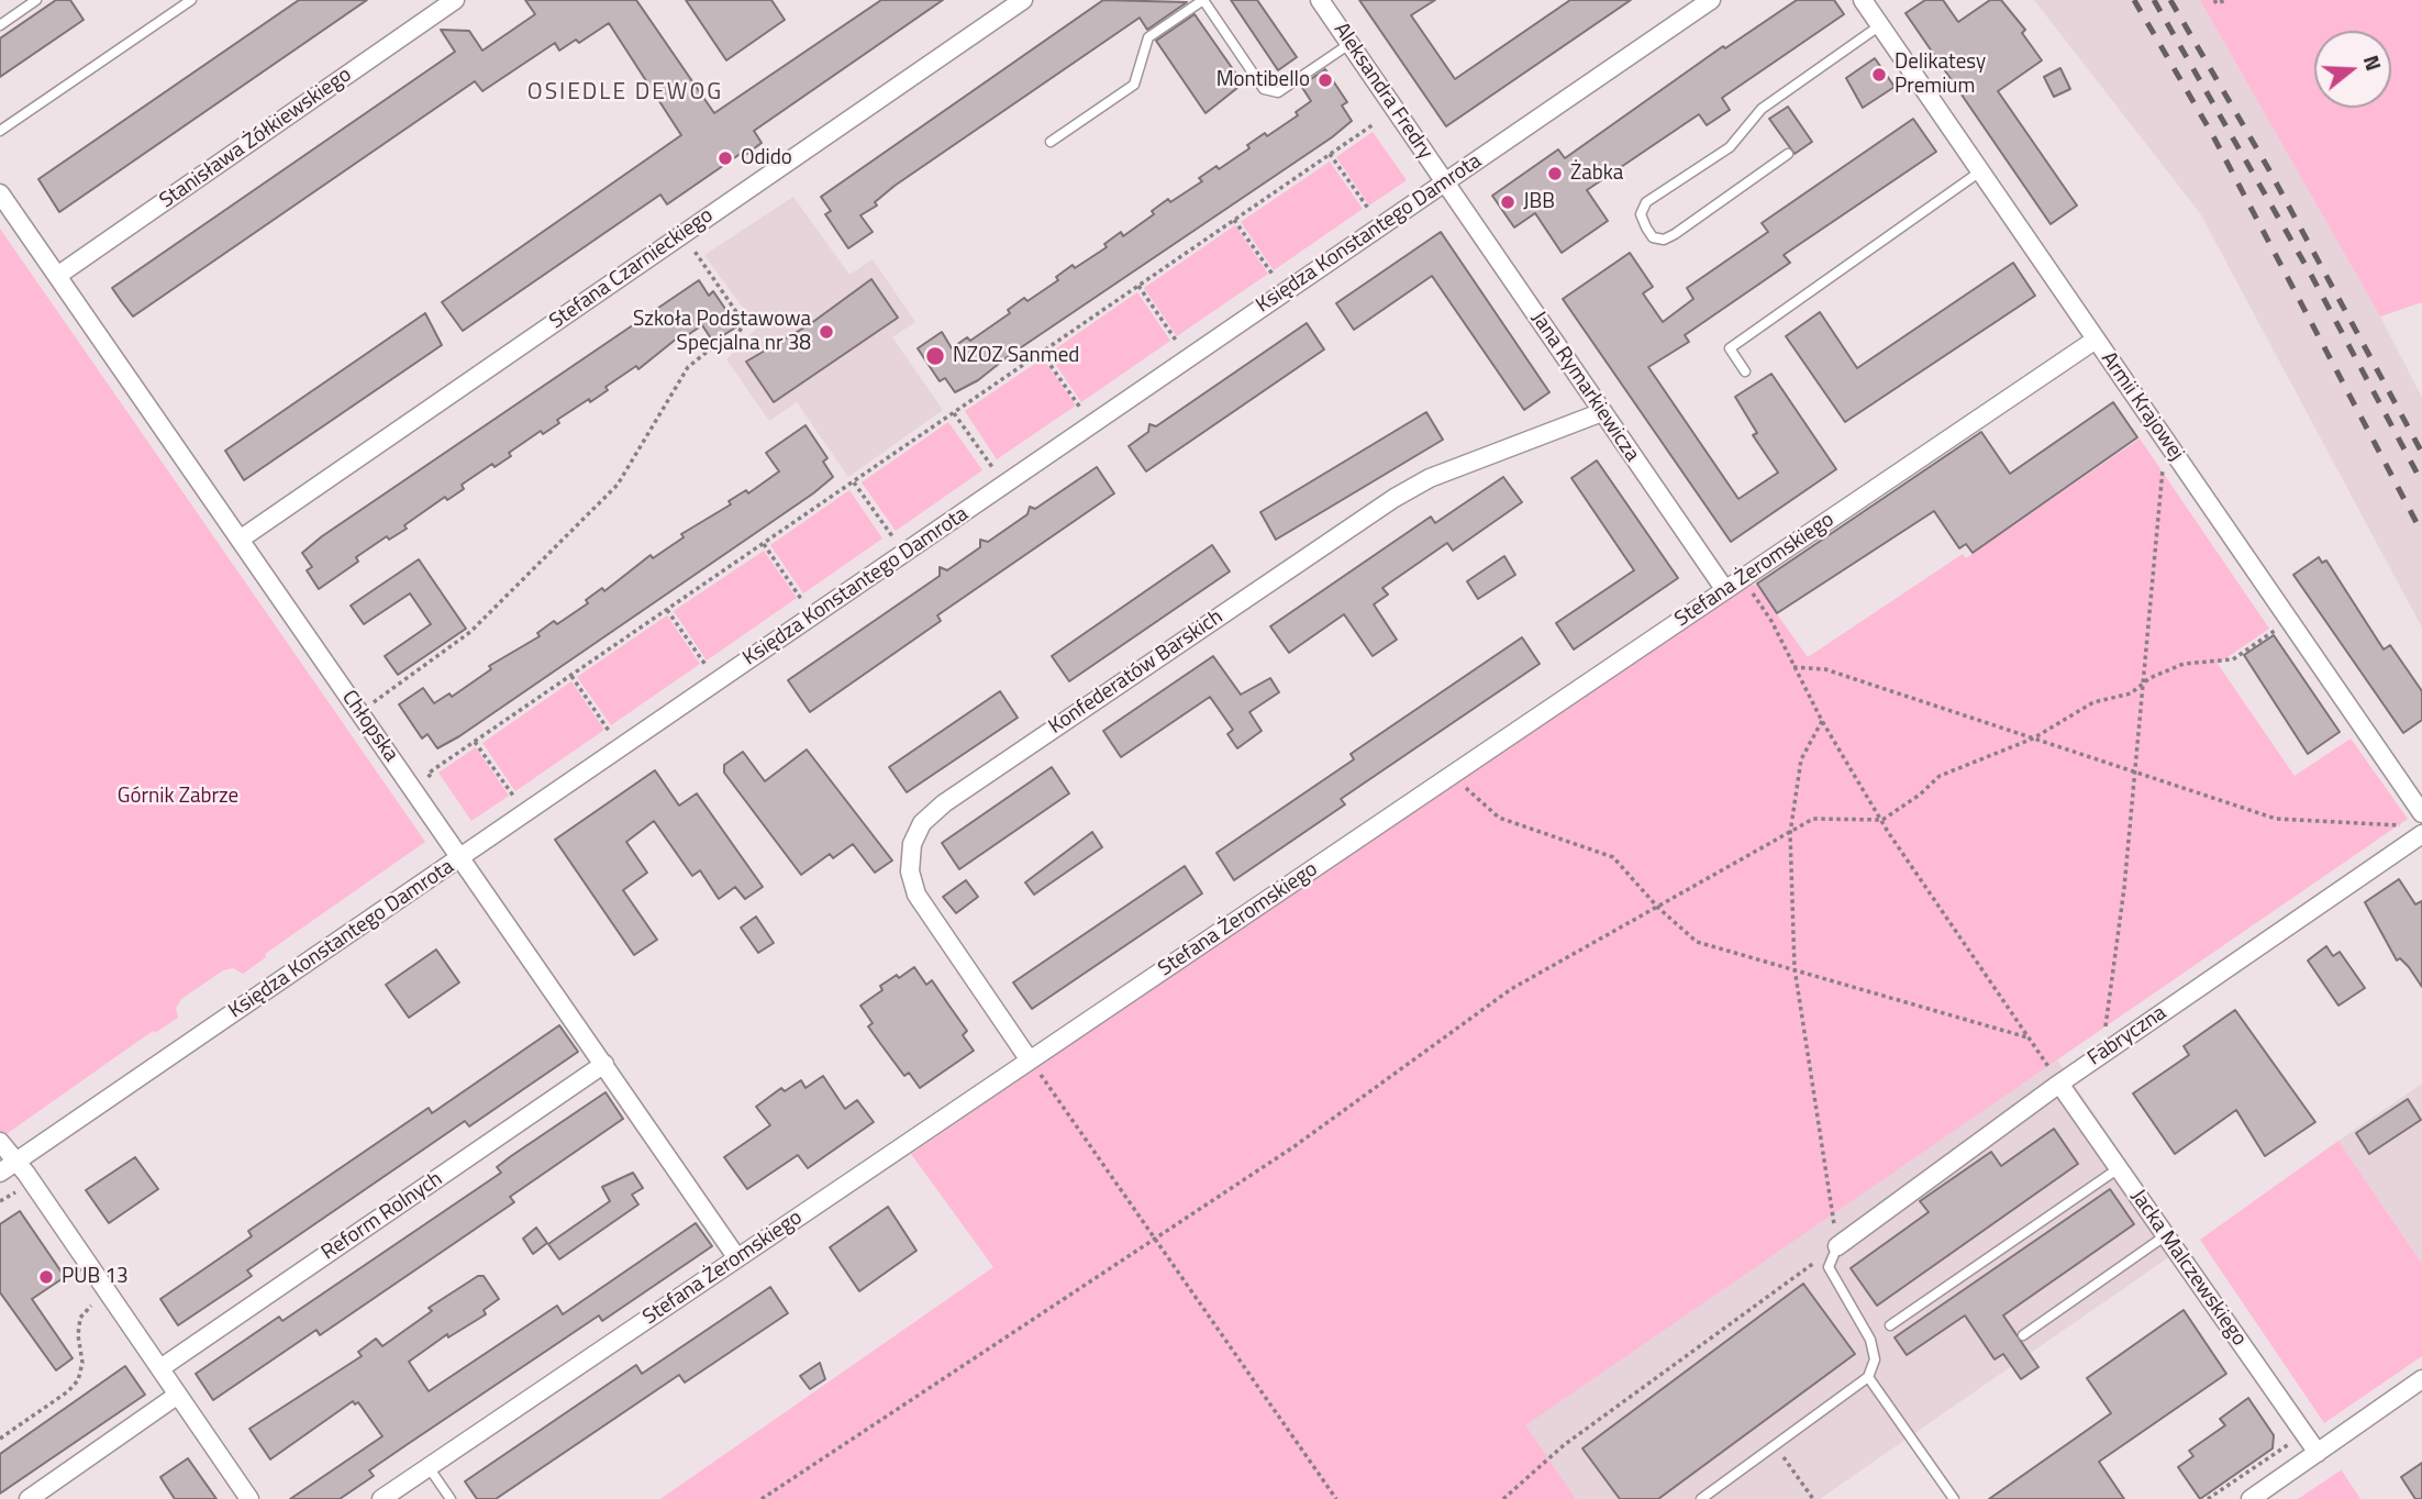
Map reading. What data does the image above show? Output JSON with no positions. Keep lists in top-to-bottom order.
{
  "streets": {
    "street": [
      "Aleksandra Fredry",
      "Stanisława Żółkiewskiego",
      "Księdza Konstantego Damrota",
      "Stefana Czarnieckiego",
      "Jana Rymarkiewicza",
      "Armii Krajowej",
      "Stefana Żeromskiego",
      "Konfederatów Barskich",
      "Chłopska",
      "Fabryczna",
      "Reform Rolnych",
      "Jacka Malczewskiego"
    ]
  },
  "crossings": [
    ["Aleksandra Fredry", "Księdza Konstantego Damrota"],
    ["Aleksandra Fredry", "Jana Rymarkiewicza"],
    ["Stanisława Żółkiewskiego", "Chłopska"],
    ["Księdza Konstantego Damrota", "Jana Rymarkiewicza"],
    ["Księdza Konstantego Damrota", "Chłopska"],
    ["Stefana Czarnieckiego", "Chłopska"],
    ["Jana Rymarkiewicza", "Stefana Żeromskiego"],
    ["Jana Rymarkiewicza", "Konfederatów Barskich"],
    ["Armii Krajowej", "Stefana Żeromskiego"],
    ["Stefana Żeromskiego", "Konfederatów Barskich"],
    ["Stefana Żeromskiego", "Chłopska"],
    ["Chłopska", "Reform Rolnych"],
    ["Fabryczna", "Jacka Malczewskiego"]
  ],
  "districts": ["OSIEDLE DEWOG"],
  "parks": ["Górnik Zabrze"],
  "places": [
    "Delikatesy Premium",
    "Montibello",
    "Odido",
    "Żabka",
    "JBB",
    "Szkoła Podstawowa Specjalna nr 38",
    "NZOZ Sanmed",
    "PUB 13"
  ],
  "north": "right"
}
